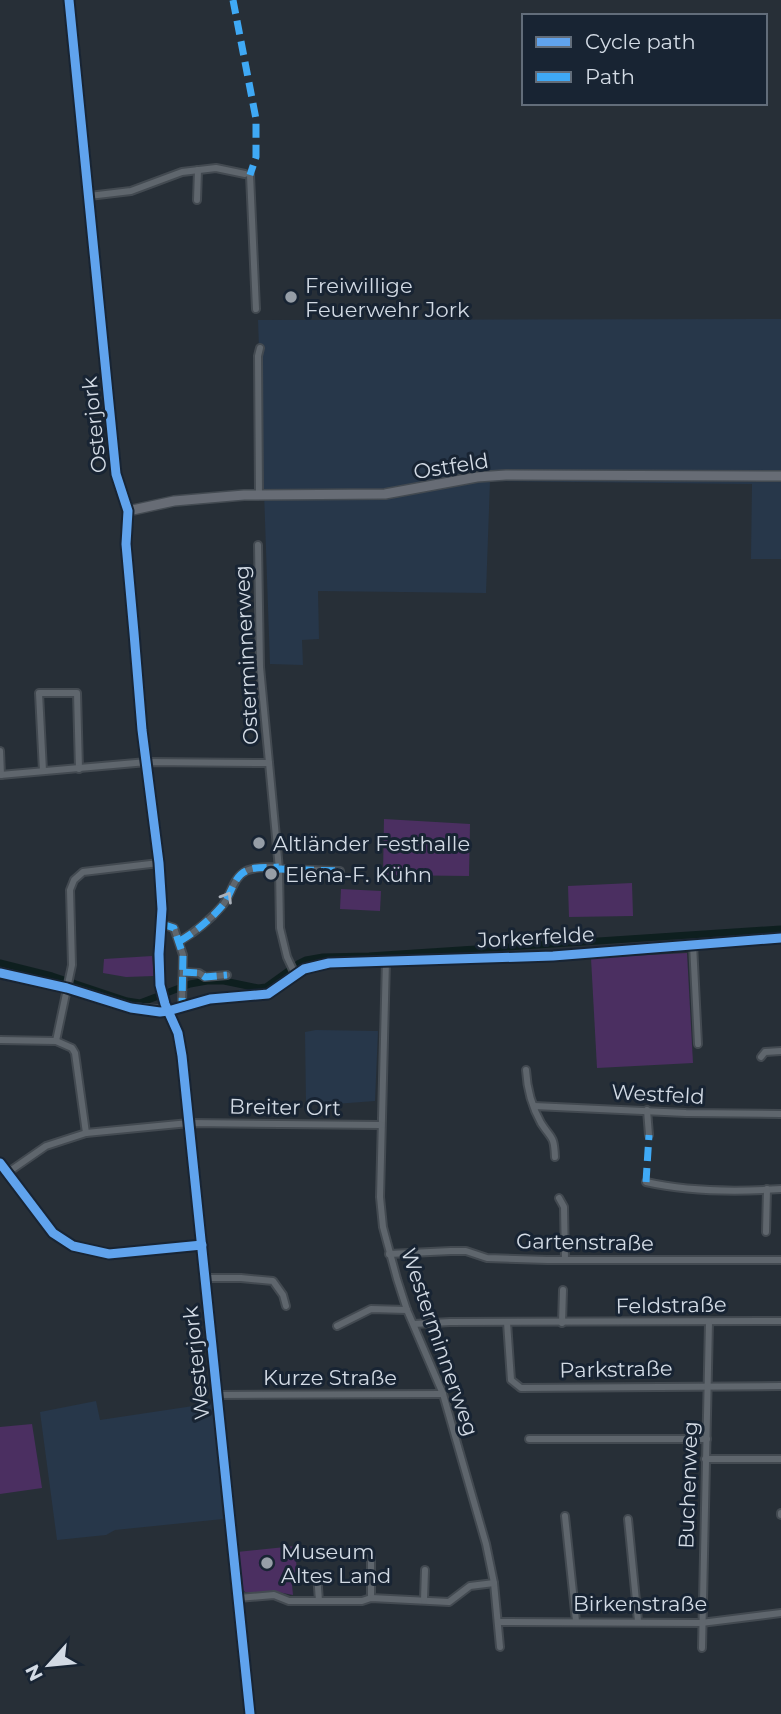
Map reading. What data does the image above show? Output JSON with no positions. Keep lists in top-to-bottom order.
{
  "streets": {
    "main road": ["Osterjork", "Ostfeld", "Westerjork"],
    "street": [
      "Osterminnerweg",
      "Jorkerfelde",
      "Westfeld",
      "Breiter Ort",
      "Gartenstraße",
      "Feldstraße",
      "Westerminnerweg",
      "Parkstraße",
      "Kurze Straße",
      "Buchenweg",
      "Birkenstraße"
    ]
  },
  "crossings": [
    ["Osterjork", "Ostfeld"],
    ["Osterjork", "Jorkerfelde"],
    ["Osterjork", "Westerjork"],
    ["Osterminnerweg", "Jorkerfelde"],
    ["Jorkerfelde", "Westerminnerweg"],
    ["Jorkerfelde", "Westerjork"],
    ["Breiter Ort", "Westerminnerweg"],
    ["Breiter Ort", "Westerjork"],
    ["Gartenstraße", "Westerminnerweg"],
    ["Feldstraße", "Westerminnerweg"],
    ["Feldstraße", "Parkstraße"],
    ["Feldstraße", "Buchenweg"],
    ["Westerminnerweg", "Kurze Straße"],
    ["Westerminnerweg", "Birkenstraße"],
    ["Westerjork", "Kurze Straße"],
    ["Parkstraße", "Buchenweg"],
    ["Buchenweg", "Birkenstraße"]
  ],
  "places": [
    "Freiwillige Feuerwehr Jork",
    "Altländer Festhalle",
    "Elena-F. Kühn",
    "Museum Altes Land"
  ],
  "legend": ["Cycle path", "Path"],
  "north": "bottom left"
}
